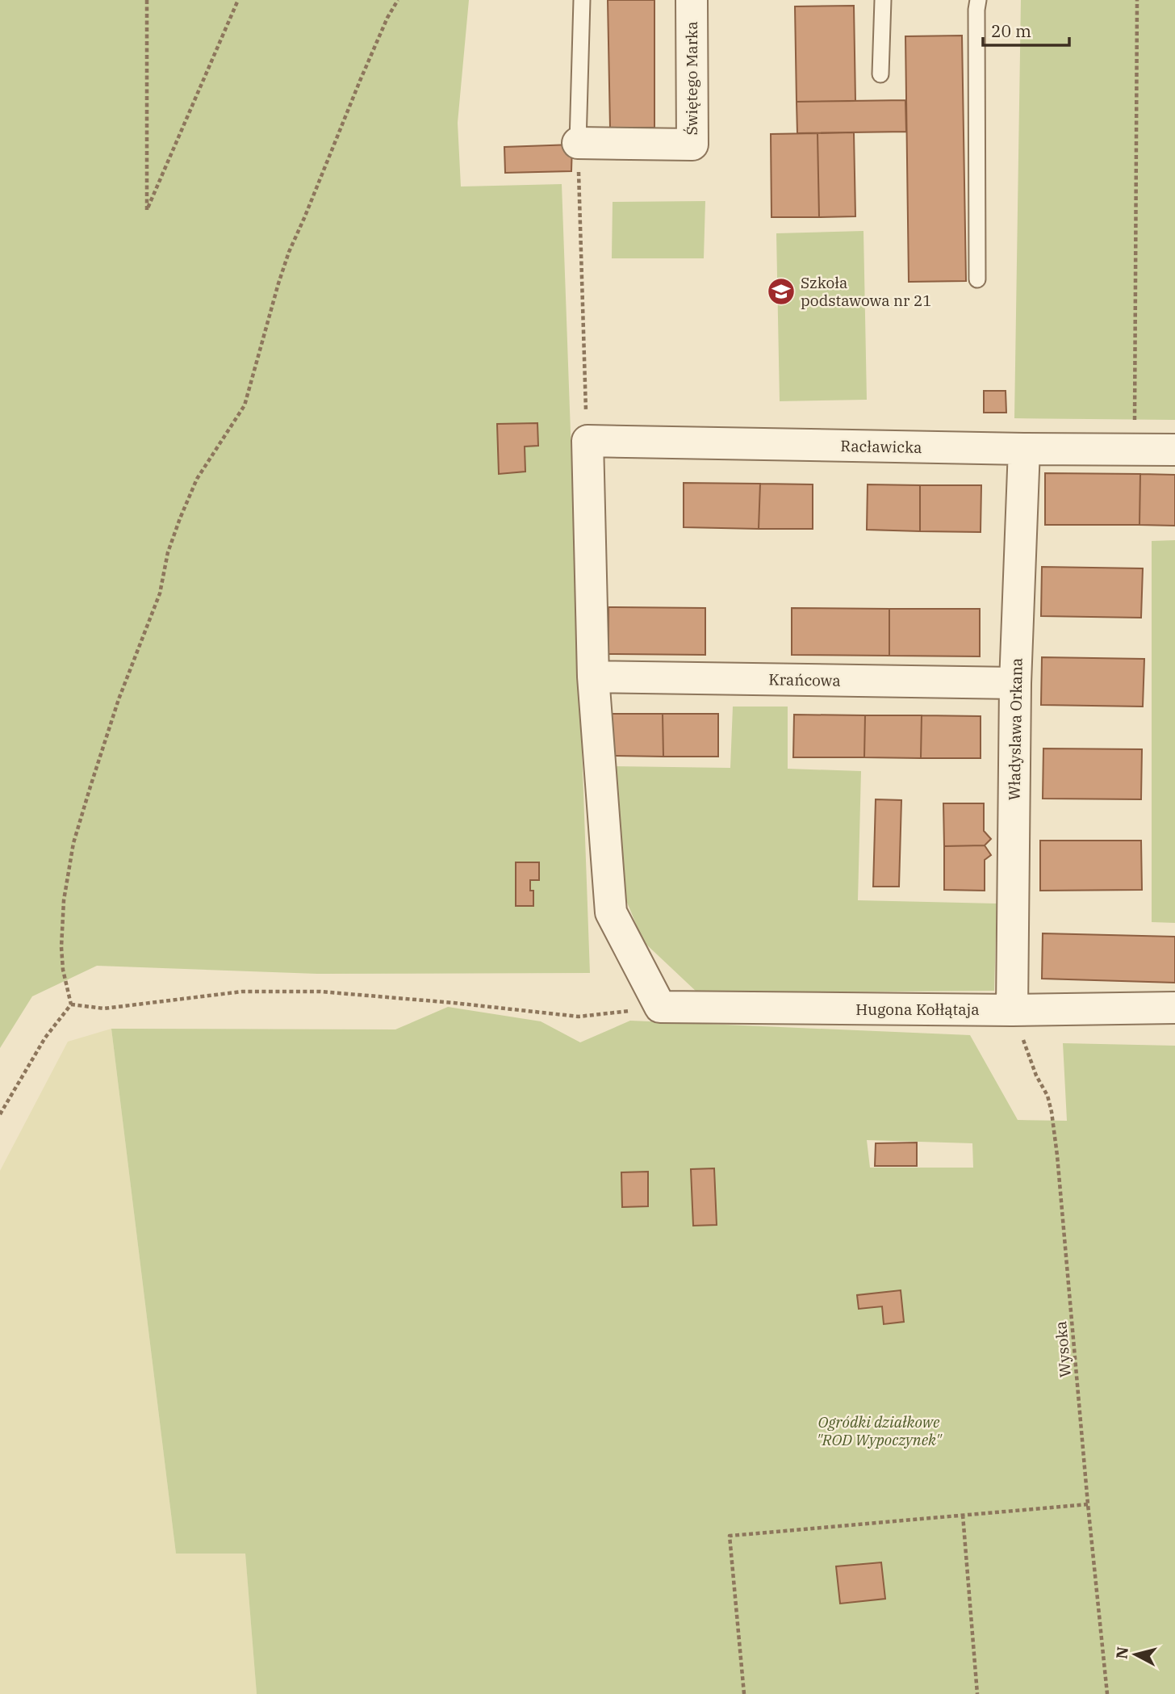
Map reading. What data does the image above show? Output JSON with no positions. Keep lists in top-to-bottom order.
{
  "streets": {
    "street": [
      "Świętego Marka",
      "Racławicka",
      "Krańcowa",
      "Władyslawa Orkana",
      "Hugona Kołłątaja"
    ],
    "path": ["Wysoka"]
  },
  "crossings": [
    ["Racławicka", "Władyslawa Orkana"],
    ["Krańcowa", "Władyslawa Orkana"],
    ["Władyslawa Orkana", "Hugona Kołłątaja"],
    ["Władyslawa Orkana", "Wysoka"],
    ["Hugona Kołłątaja", "Wysoka"]
  ],
  "parks": ["Ogródki działkowe \"ROD Wypoczynek\""],
  "places": {
    "school or university": ["Szkoła podstawowa nr 21"]
  },
  "scale_bar": "20 m",
  "north": "left"
}
